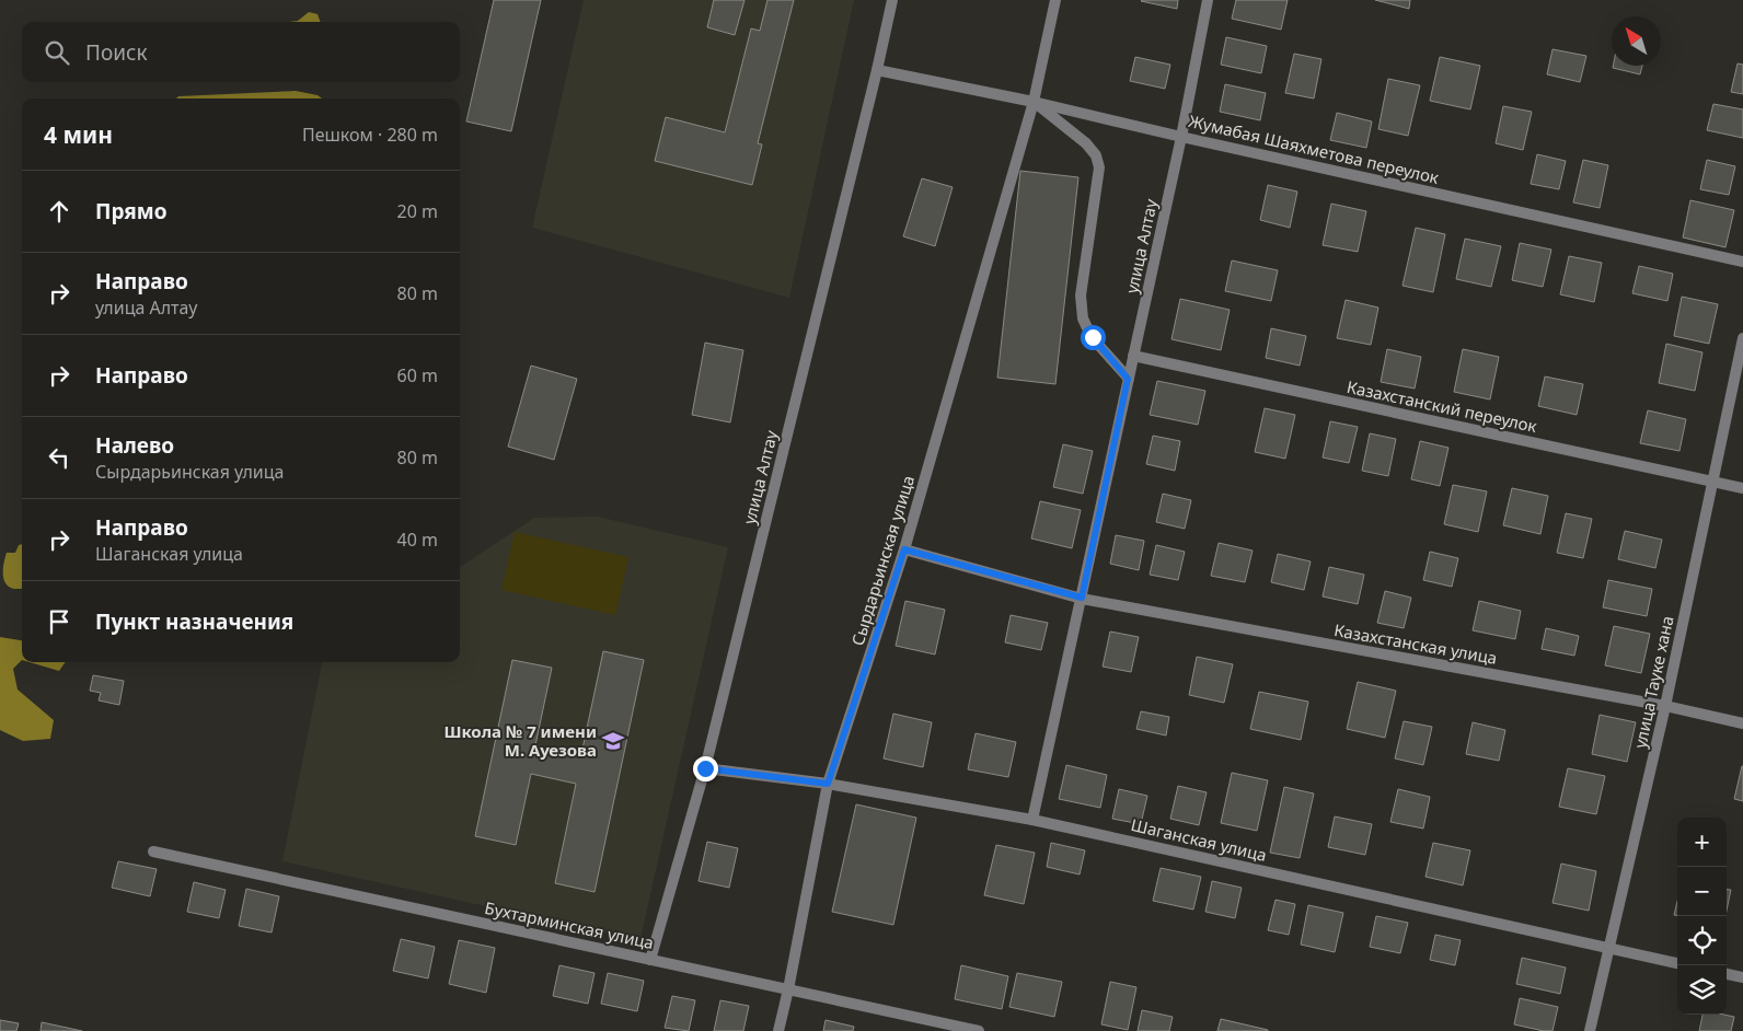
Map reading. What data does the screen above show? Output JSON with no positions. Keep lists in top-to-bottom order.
{
  "streets": {
    "street": [
      "Жумабая Шаяхметова переулок",
      "улица Алтау",
      "Казахстанский переулок",
      "Сырдарьинская улица",
      "Казахстанская улица",
      "улица Тауке хана",
      "Шаганская улица",
      "Бухтарминская улица"
    ]
  },
  "crossings": [
    ["Жумабая Шаяхметова переулок", "улица Алтау"],
    ["Жумабая Шаяхметова переулок", "Сырдарьинская улица"],
    ["улица Алтау", "Казахстанский переулок"],
    ["улица Алтау", "Казахстанская улица"],
    ["улица Алтау", "Шаганская улица"],
    ["улица Алтау", "Бухтарминская улица"],
    ["Казахстанский переулок", "улица Тауке хана"],
    ["Сырдарьинская улица", "Казахстанская улица"],
    ["Сырдарьинская улица", "Шаганская улица"],
    ["Сырдарьинская улица", "Бухтарминская улица"],
    ["Казахстанская улица", "улица Тауке хана"],
    ["улица Тауке хана", "Шаганская улица"]
  ],
  "places": {
    "school or university": ["Школа № 7 имени М. Ауезова"]
  },
  "north": "top left",
  "page": {
    "search": "Поиск",
    "heading": ["4 мин", "Пешком · 280 m"],
    "list": [
      ["Прямо", "20 m"],
      ["Направо", "улица Алтау", "80 m"],
      ["Направо", "60 m"],
      ["Налево", "Сырдарьинская улица", "80 m"],
      ["Направо", "Шаганская улица", "40 m"],
      "Пункт назначения"
    ],
    "map_buttons": ["+", "−"]
  }
}
